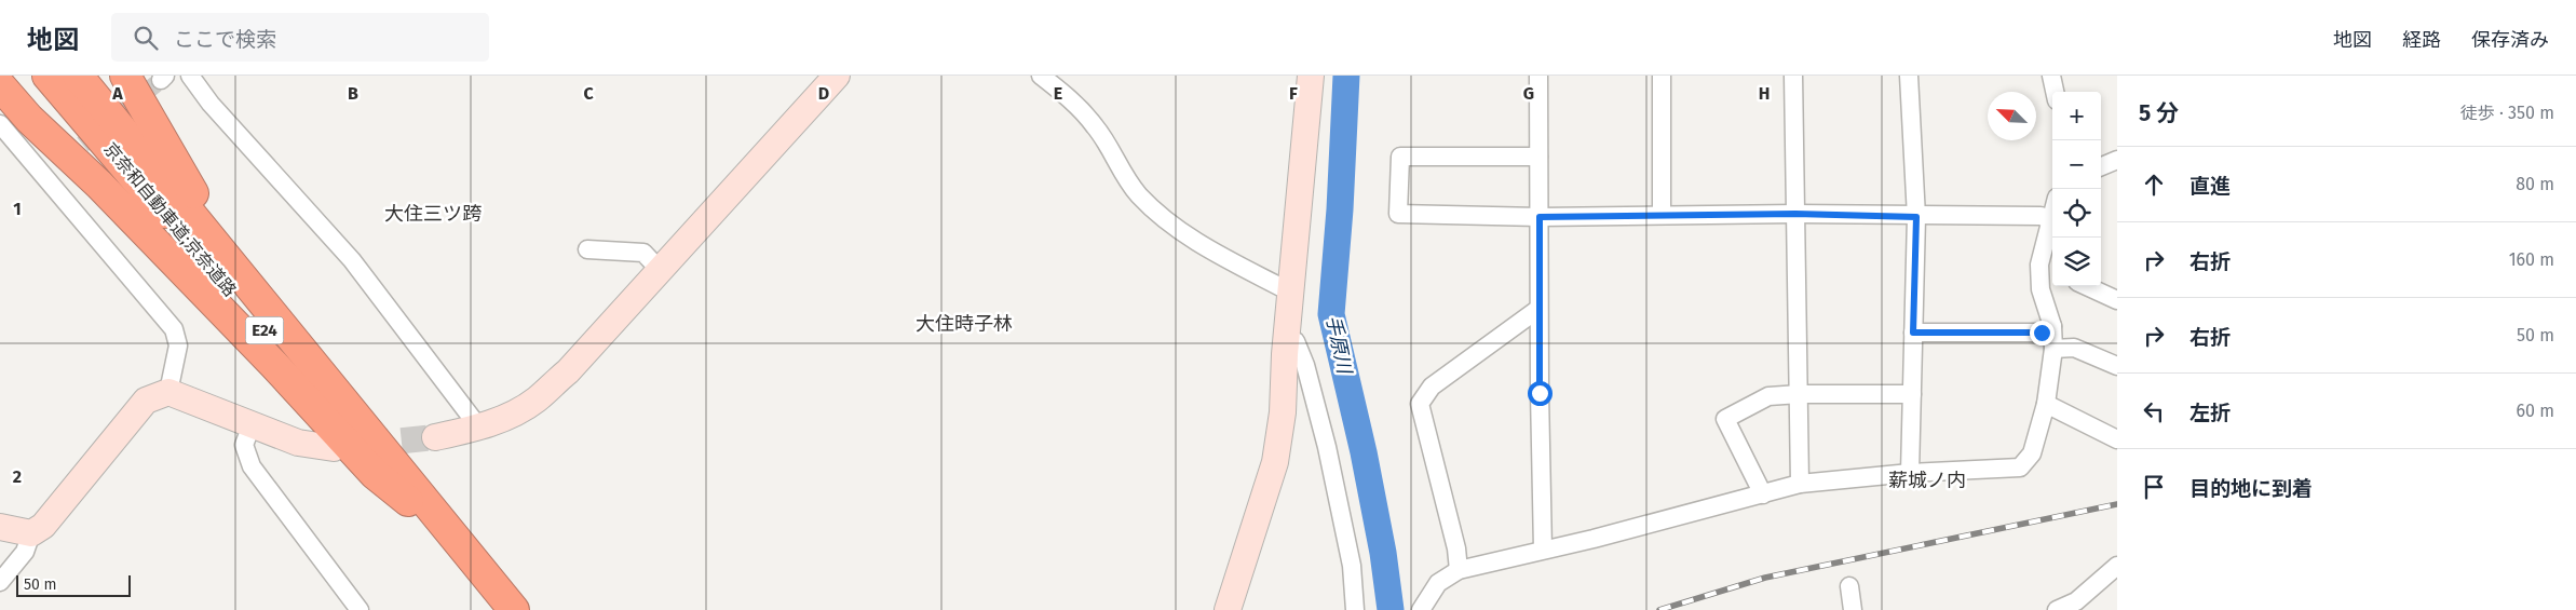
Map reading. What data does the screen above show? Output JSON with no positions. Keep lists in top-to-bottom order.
{
  "streets": {
    "highway": ["京奈和自動車道;京奈道路", "E24"]
  },
  "districts": ["大住三ツ跨", "大住時子林", "薪城ノ内"],
  "water": ["手原川"],
  "scale_bar": "50 m",
  "north": "top left",
  "page": {
    "header": "地図",
    "search": "ここで検索",
    "nav": ["地図", "経路", "保存済み"],
    "heading": ["5 分", "徒歩 · 350 m"],
    "map_buttons": ["+", "−"],
    "list": [
      ["直進", "80 m"],
      ["右折", "160 m"],
      ["右折", "50 m"],
      ["左折", "60 m"],
      "目的地に到着"
    ],
    "scale": "50 m"
  },
  "grid": {
    "columns": [
      "A",
      "B",
      "C",
      "D",
      "E",
      "F",
      "G",
      "H"
    ],
    "rows": ["1", "2"]
  }
}
